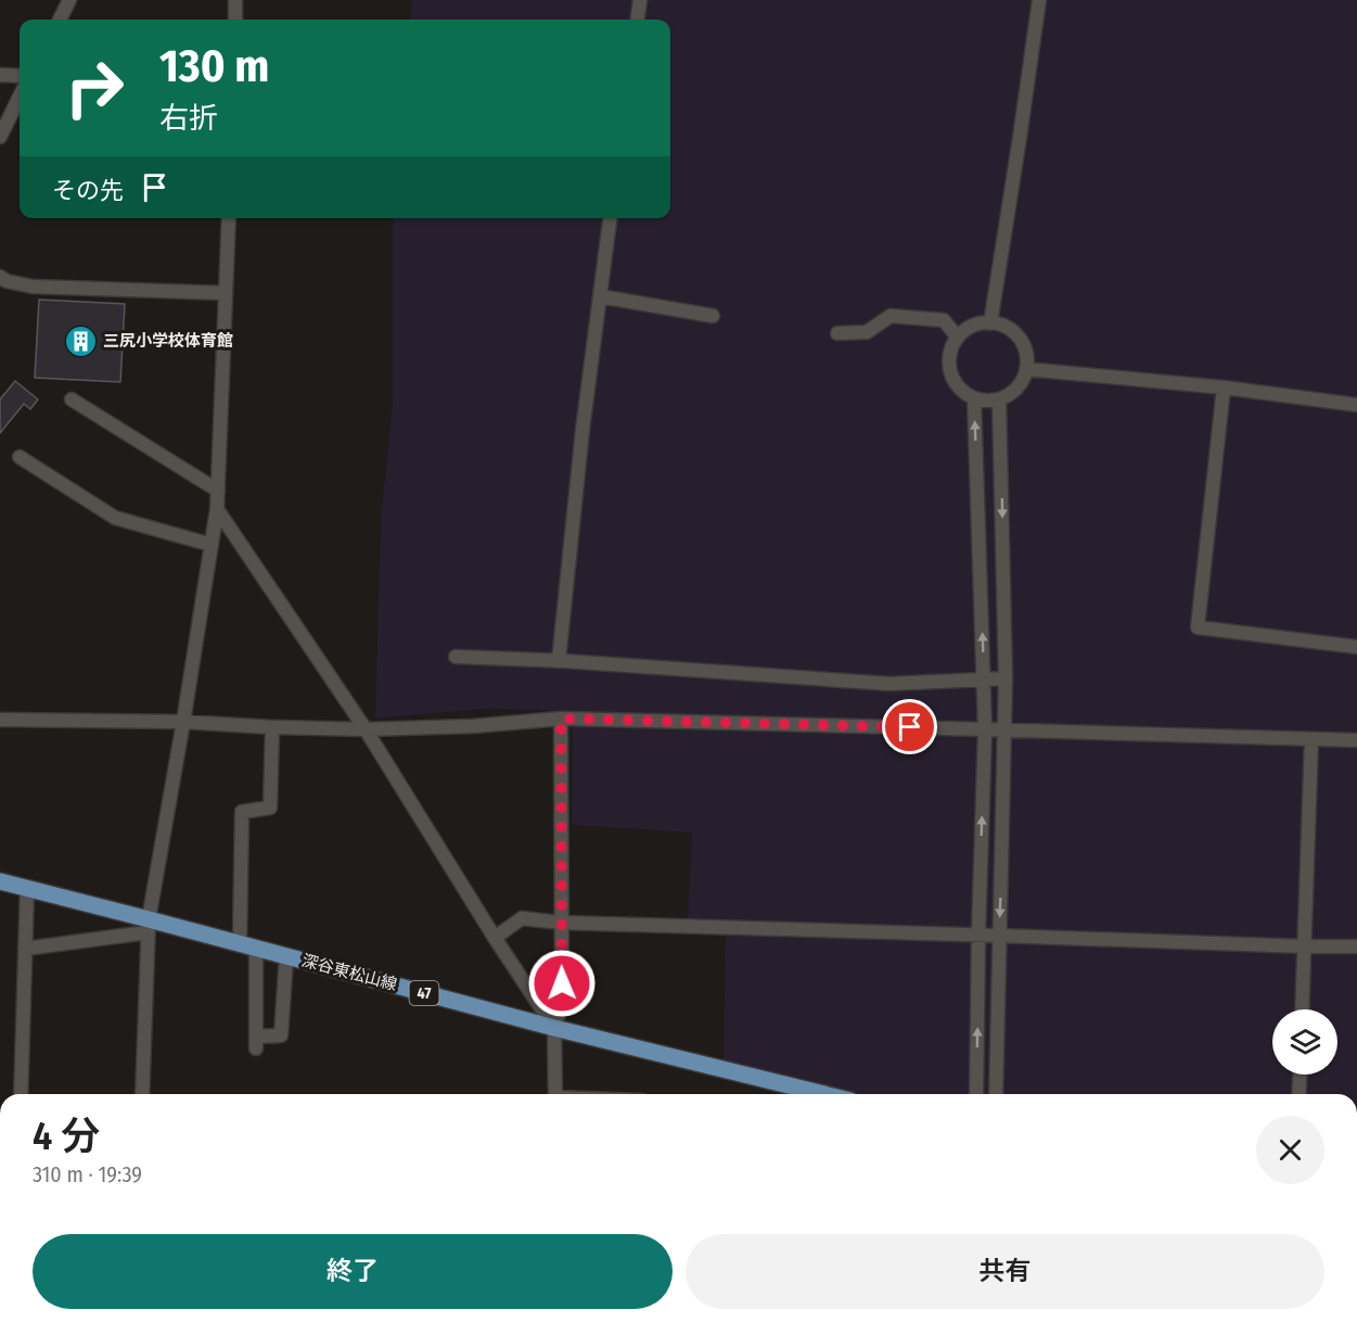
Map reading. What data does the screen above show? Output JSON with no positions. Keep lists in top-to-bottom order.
{
  "streets": {
    "main road": ["深谷東松山線", "47"]
  },
  "places": {
    "building": ["三尻小学校体育館"]
  },
  "page": {
    "turn": ["130 m", "右折"],
    "then": "その先",
    "heading": ["4 分", "310 m · 19:39"],
    "buttons": ["終了", "共有"]
  }
}
